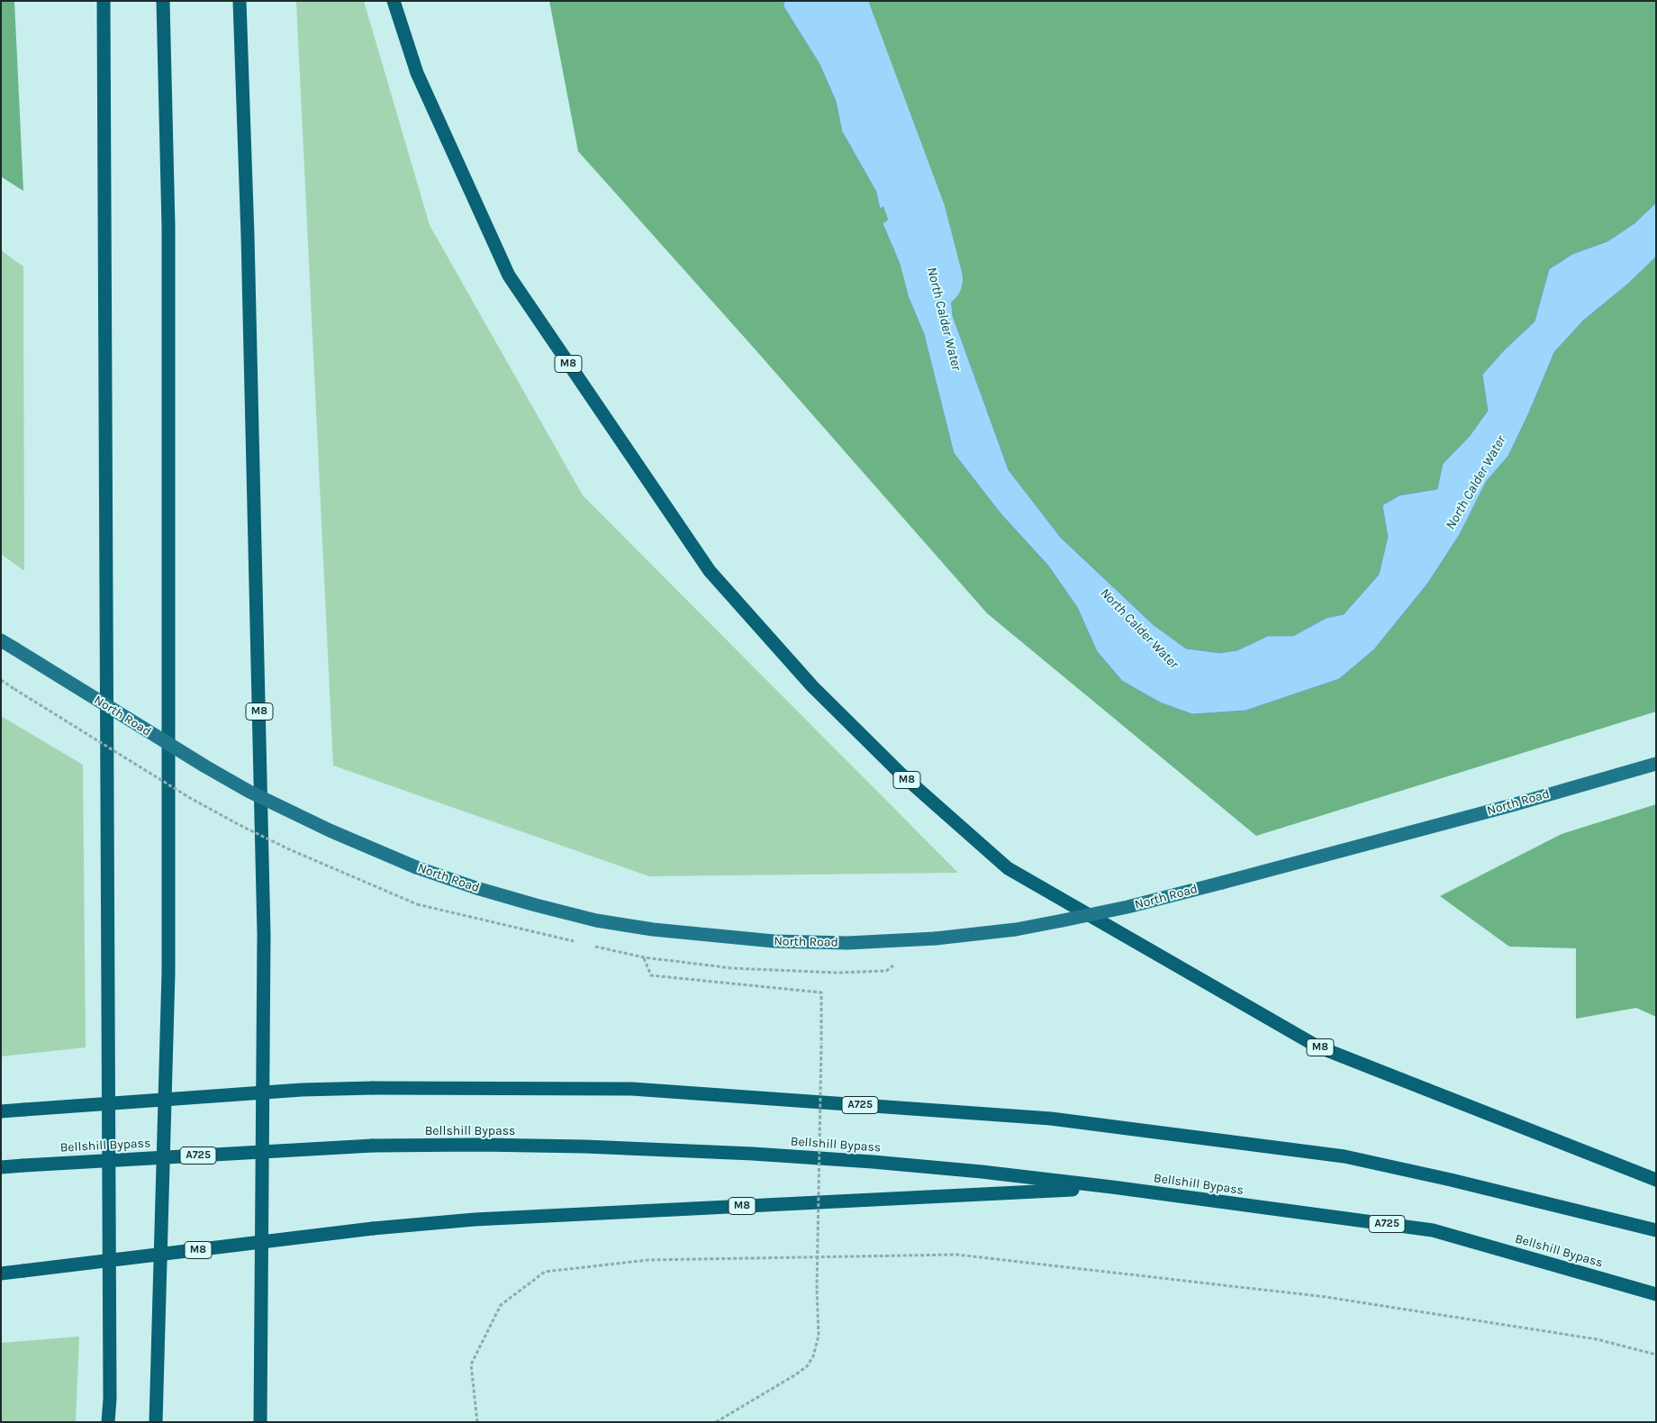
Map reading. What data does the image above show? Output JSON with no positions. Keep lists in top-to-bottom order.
{
  "streets": {
    "highway": ["M8", "A725", "Bellshill Bypass"],
    "main road": ["North Road"]
  },
  "crossings": [
    ["M8", "Bellshill Bypass"]
  ],
  "water": ["North Calder Water"]
}
